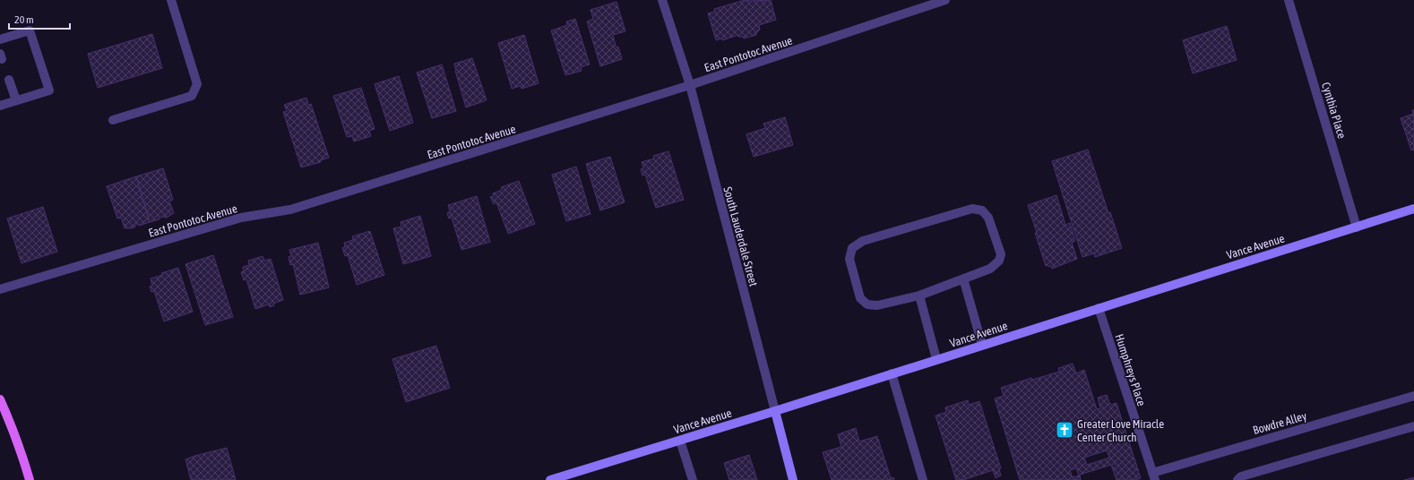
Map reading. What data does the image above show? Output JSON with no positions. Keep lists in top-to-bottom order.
{
  "streets": {
    "street": [
      "East Pontotoc Avenue",
      "Cynthia Place",
      "South Lauderdale Street",
      "Vance Avenue",
      "Humphreys Place",
      "Bowdre Alley"
    ]
  },
  "crossings": [
    ["East Pontotoc Avenue", "South Lauderdale Street"],
    ["Cynthia Place", "Vance Avenue"],
    ["South Lauderdale Street", "Vance Avenue"],
    ["Vance Avenue", "Humphreys Place"],
    ["Humphreys Place", "Bowdre Alley"]
  ],
  "places": {
    "church": ["Greater Love Miracle Center Church"]
  },
  "scale_bar": "20 m"
}
